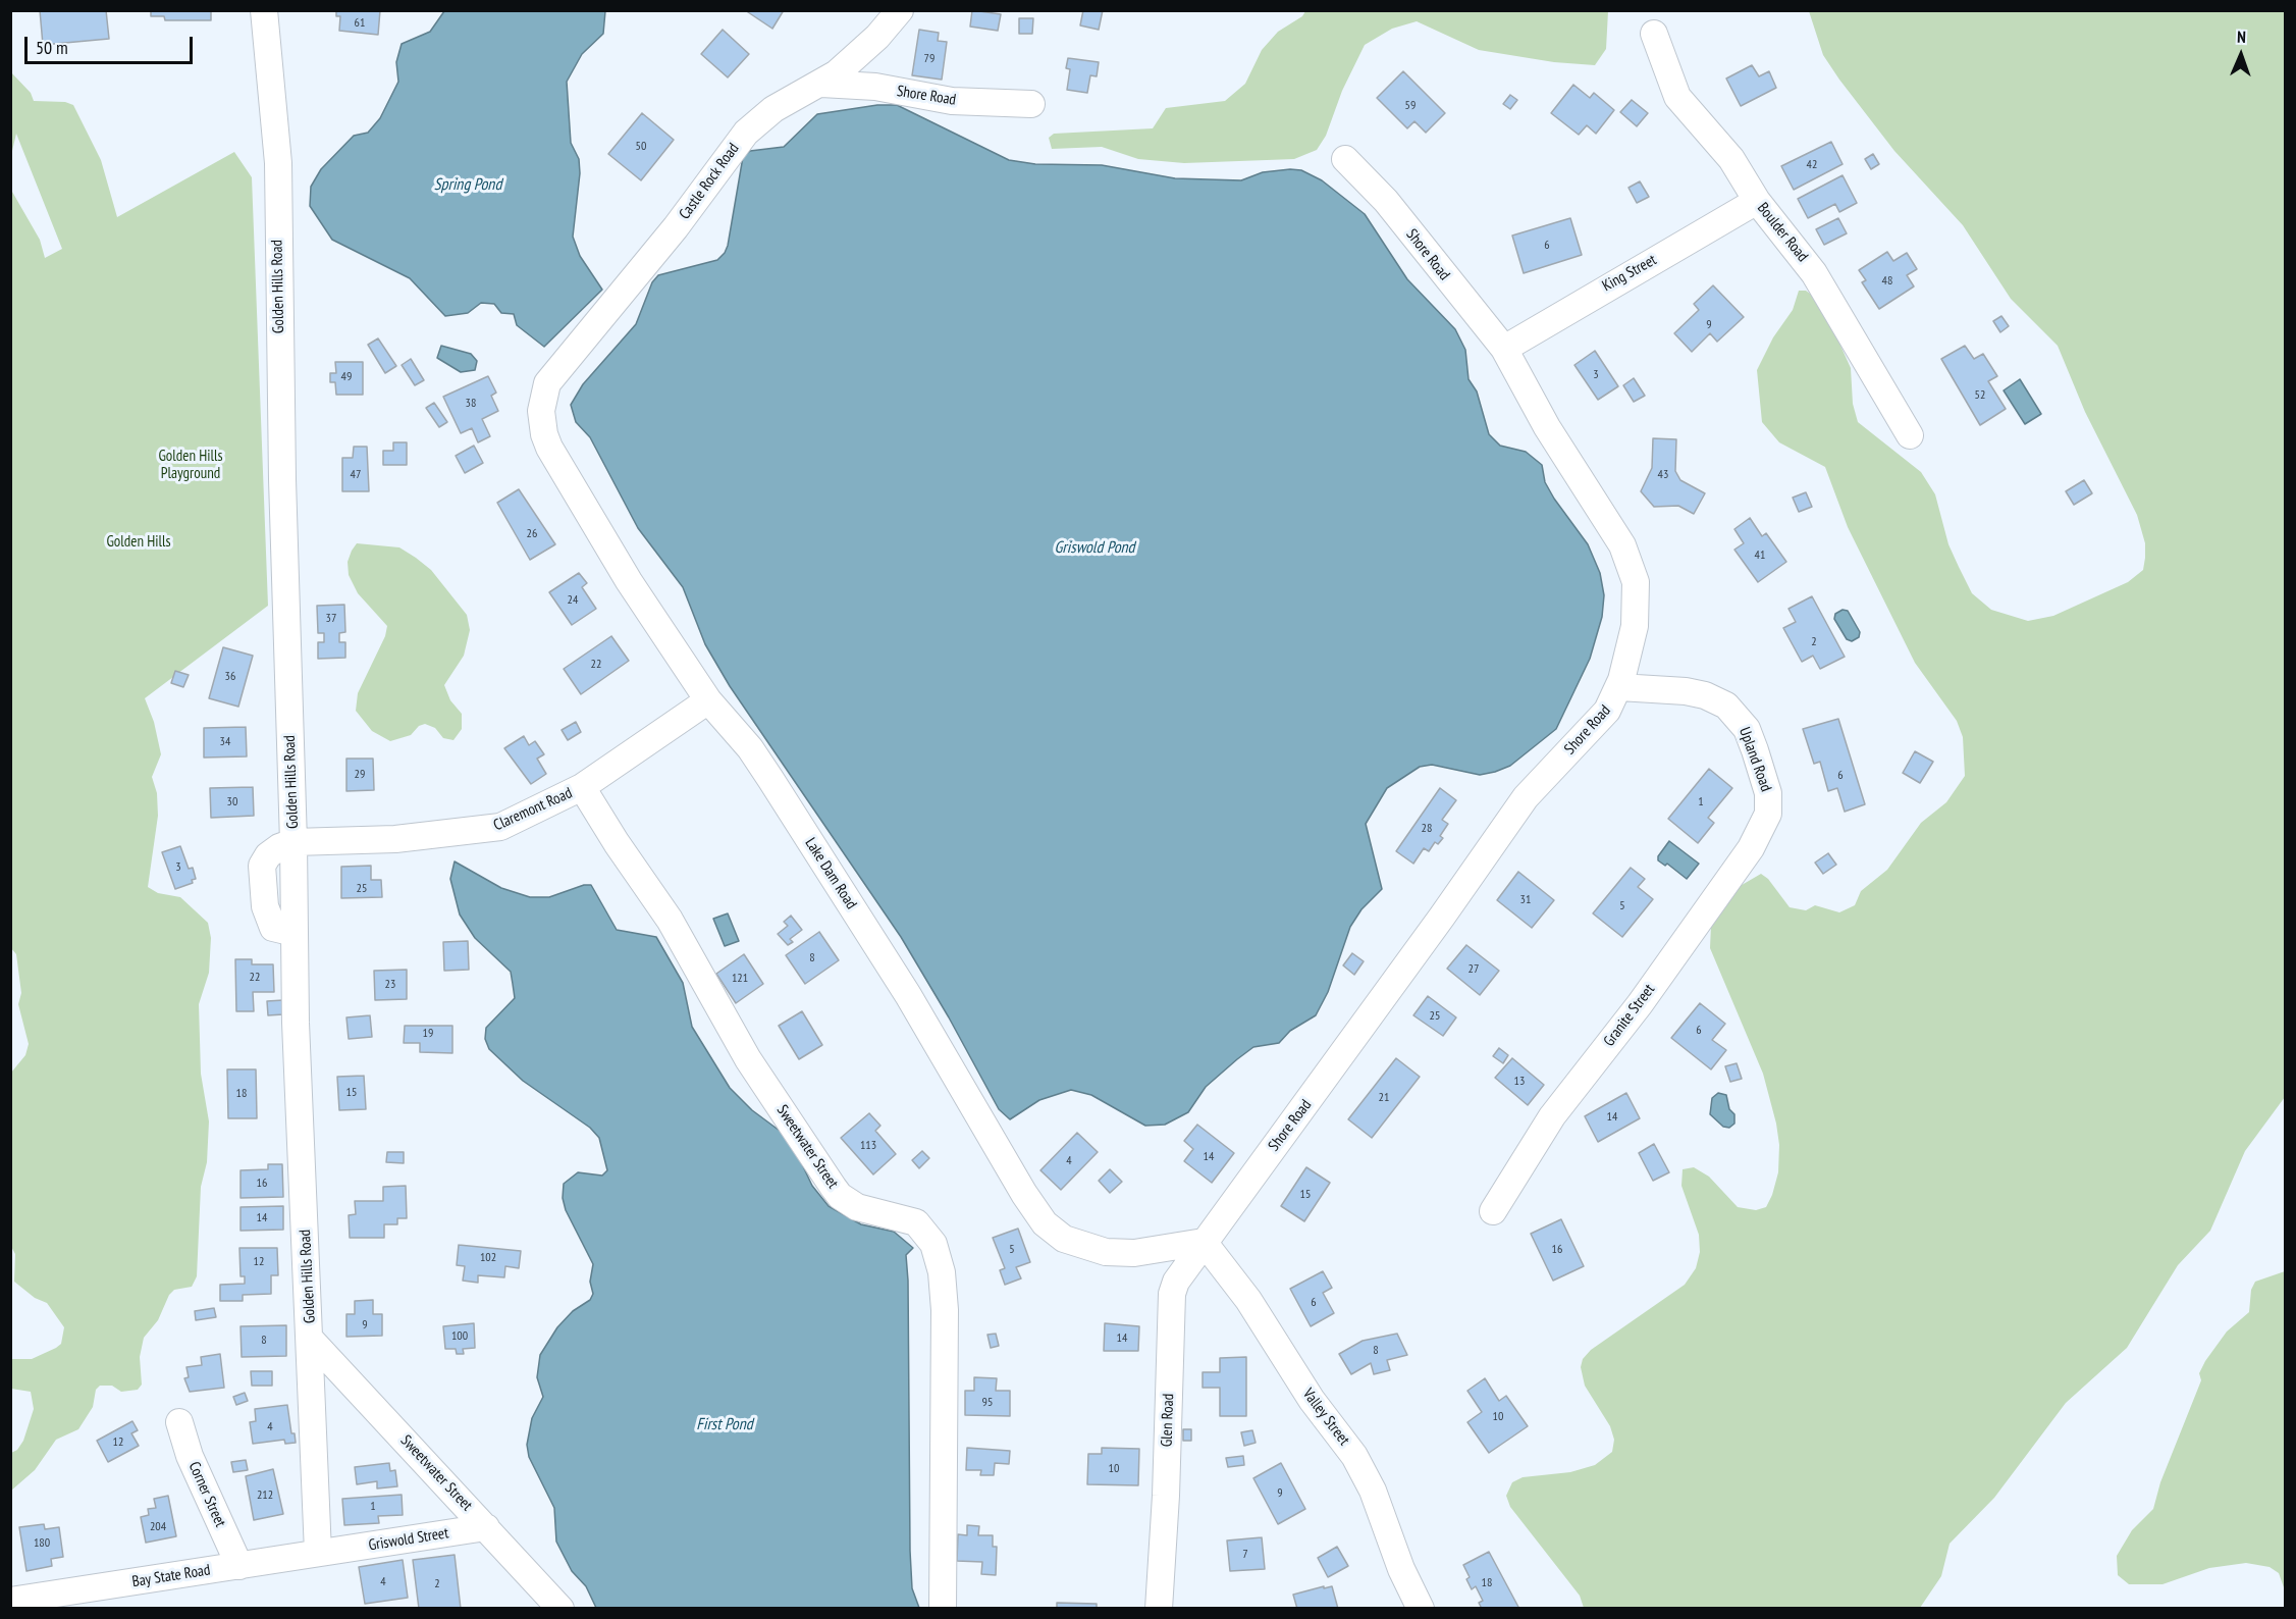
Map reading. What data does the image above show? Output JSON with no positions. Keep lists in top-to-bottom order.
{
  "streets": {
    "street": [
      "Shore Road",
      "Castle Rock Road",
      "Boulder Road",
      "King Street",
      "Golden Hills Road",
      "Upland Road",
      "Claremont Road",
      "Lake Dam Road",
      "Granite Street",
      "Sweetwater Street",
      "Valley Street",
      "Glen Road",
      "Corner Street",
      "Griswold Street",
      "Bay State Road"
    ]
  },
  "crossings": [
    ["Shore Road", "Castle Rock Road"],
    ["Shore Road", "King Street"],
    ["Shore Road", "Upland Road"],
    ["Shore Road", "Lake Dam Road"],
    ["Shore Road", "Valley Street"],
    ["Shore Road", "Glen Road"],
    ["Castle Rock Road", "Lake Dam Road"],
    ["Boulder Road", "King Street"],
    ["Golden Hills Road", "Claremont Road"],
    ["Golden Hills Road", "Sweetwater Street"],
    ["Golden Hills Road", "Griswold Street"],
    ["Golden Hills Road", "Bay State Road"],
    ["Upland Road", "Granite Street"],
    ["Claremont Road", "Lake Dam Road"],
    ["Claremont Road", "Sweetwater Street"],
    ["Lake Dam Road", "Valley Street"],
    ["Lake Dam Road", "Glen Road"],
    ["Sweetwater Street", "Griswold Street"],
    ["Valley Street", "Glen Road"],
    ["Corner Street", "Bay State Road"],
    ["Griswold Street", "Bay State Road"]
  ],
  "water": ["Spring Pond", "Griswold Pond", "First Pond"],
  "parks": ["Golden Hills Playground", "Golden Hills"],
  "house_numbers": [
    "61",
    "79",
    "59",
    "50",
    "42",
    "6",
    "48",
    "9",
    "3",
    "49",
    "52",
    "38",
    "47",
    "43",
    "26",
    "41",
    "24",
    "37",
    "2",
    "22",
    "36",
    "34",
    "29",
    "6",
    "30",
    "1",
    "28",
    "3",
    "25",
    "31",
    "5",
    "8",
    "27",
    "22",
    "121",
    "23",
    "25",
    "6",
    "19",
    "13",
    "15",
    "18",
    "21",
    "14",
    "113",
    "14",
    "4",
    "16",
    "15",
    "14",
    "5",
    "16",
    "102",
    "12",
    "6",
    "9",
    "100",
    "14",
    "8",
    "8",
    "95",
    "10",
    "4",
    "12",
    "10",
    "9",
    "212",
    "1",
    "204",
    "180",
    "7",
    "4",
    "18",
    "2"
  ],
  "scale_bar": "50 m",
  "north": "top"
}
